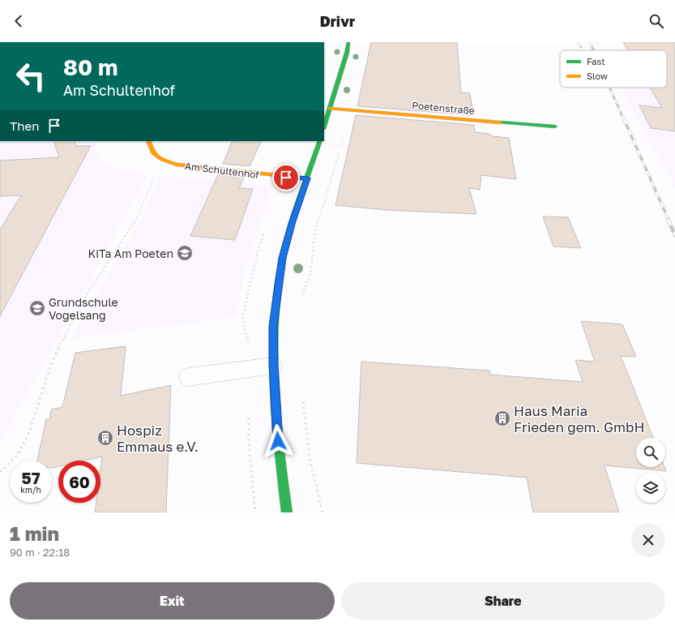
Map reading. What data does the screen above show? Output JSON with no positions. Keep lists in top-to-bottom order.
{
  "streets": {
    "main road": ["Poetenstraße", "Am Schultenhof"]
  },
  "places": {
    "school or university": ["KiTa Am Poeten", "Grundschule Vogelsang"],
    "building": ["Haus Maria Frieden gem. GmbH", "Hospiz Emmaus e.V."]
  },
  "legend": ["Fast", "Slow"],
  "page": {
    "header": "Drivr",
    "turn": ["80 m", "Am Schultenhof"],
    "then": "Then",
    "speed": "57 km/h",
    "limit": "60",
    "heading": ["1 min", "90 m · 22:18"],
    "buttons": ["Exit", "Share"]
  }
}
